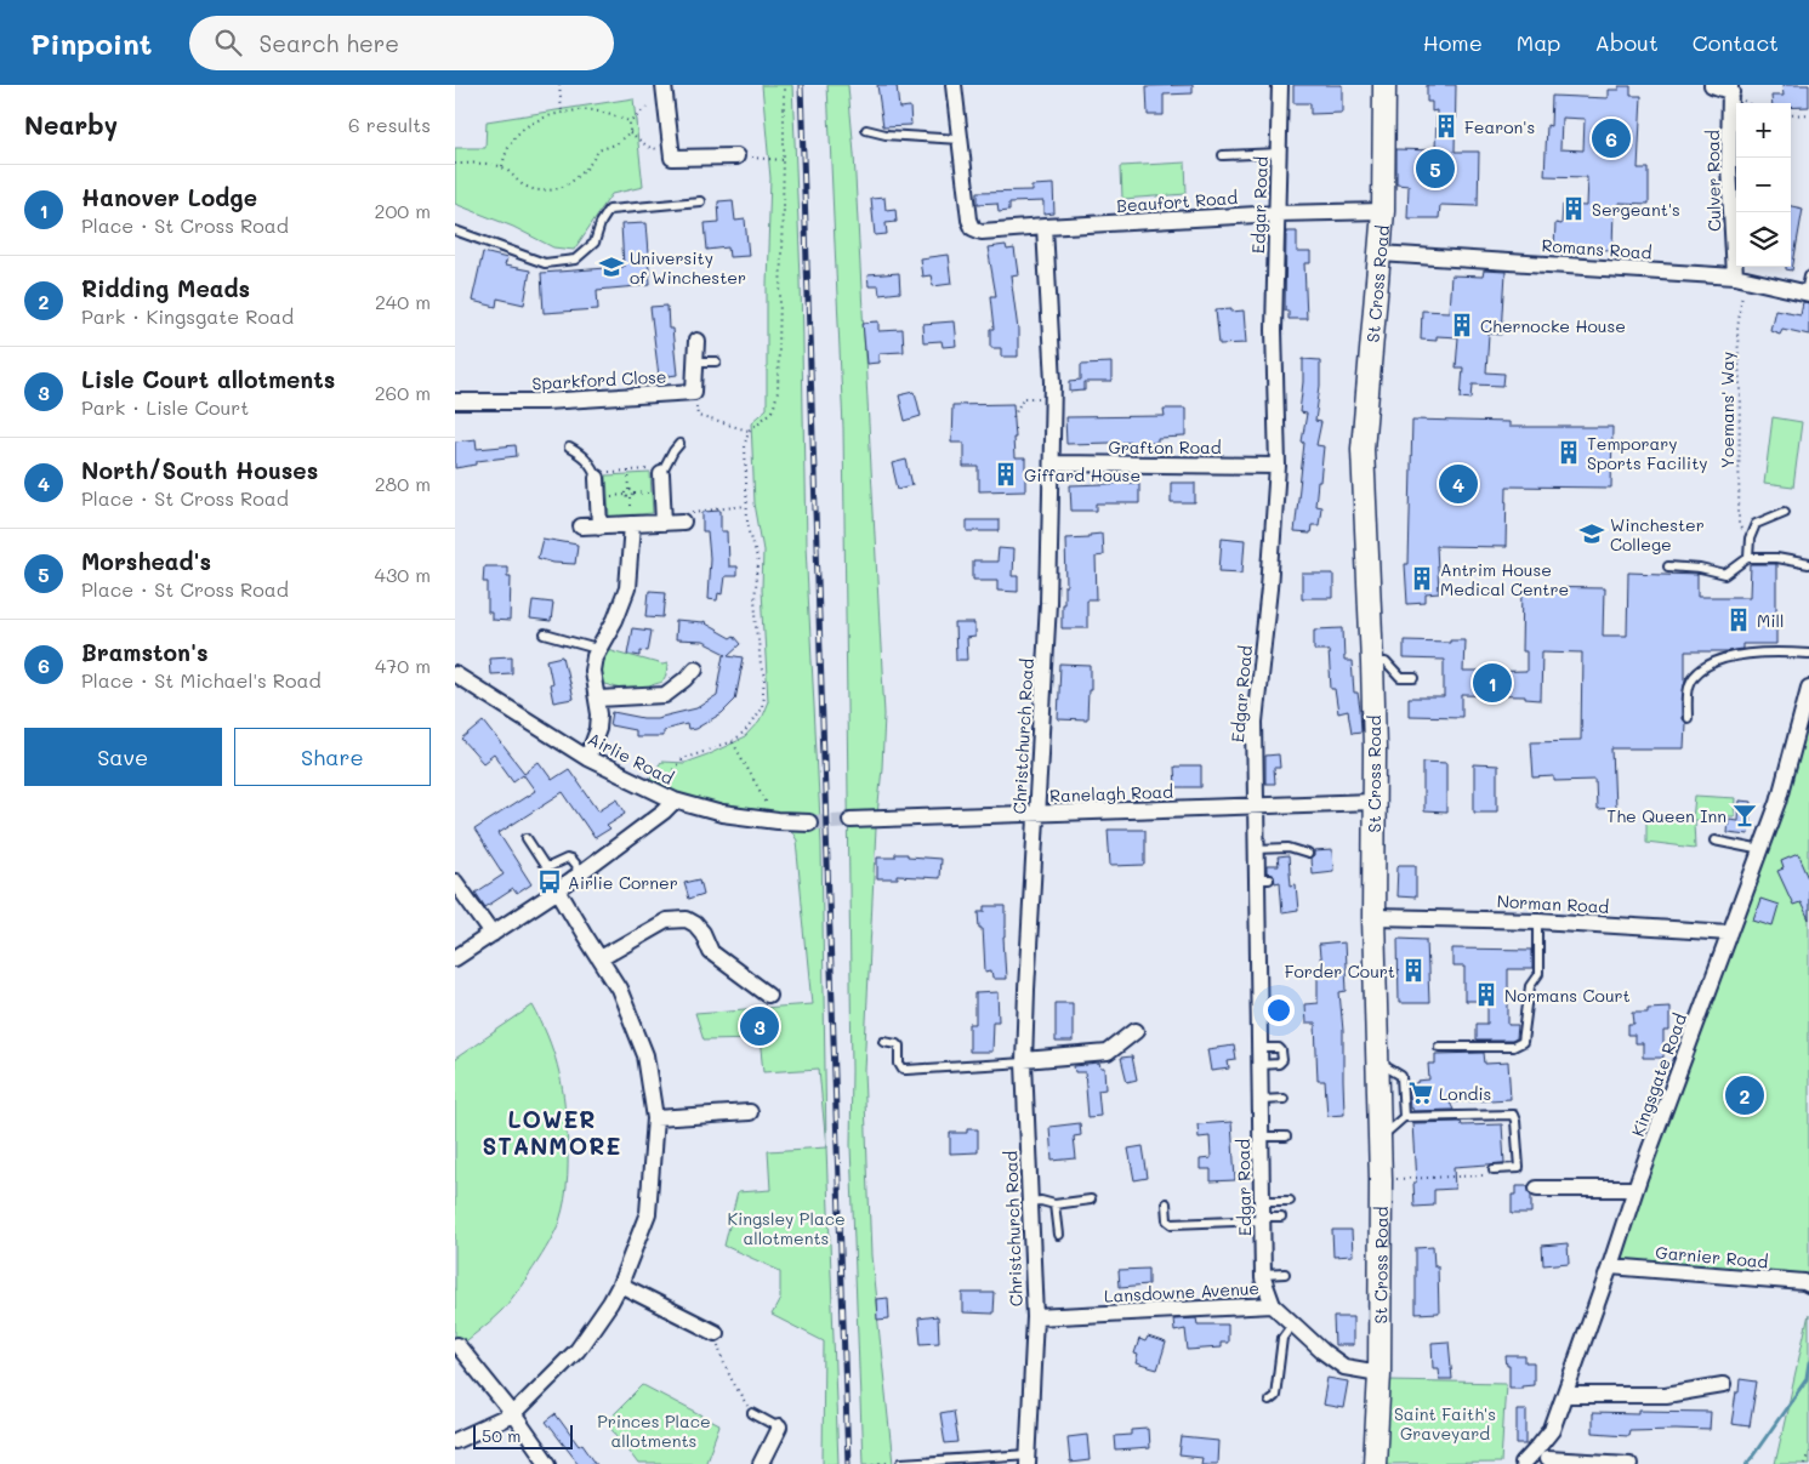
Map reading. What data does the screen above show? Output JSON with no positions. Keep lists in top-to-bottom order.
{
  "streets": {
    "main road": ["St Cross Road"],
    "street": [
      "Culver Road",
      "Beaufort Road",
      "Edgar Road",
      "Romans Road",
      "Sparkford Close",
      "Grafton Road",
      "Christchurch Road",
      "Airlie Road",
      "Ranelagh Road",
      "Norman Road",
      "Kingsgate Road",
      "Garnier Road",
      "Lansdowne Avenue"
    ],
    "path": ["Yoemans' Way"]
  },
  "crossings": [
    ["Culver Road", "Romans Road"],
    ["Culver Road", "Yoemans' Way"],
    ["Beaufort Road", "Edgar Road"],
    ["Beaufort Road", "St Cross Road"],
    ["Beaufort Road", "Christchurch Road"],
    ["Edgar Road", "Grafton Road"],
    ["Edgar Road", "Ranelagh Road"],
    ["Edgar Road", "Lansdowne Avenue"],
    ["Romans Road", "St Cross Road"],
    ["Romans Road", "Yoemans' Way"],
    ["St Cross Road", "Ranelagh Road"],
    ["St Cross Road", "Norman Road"],
    ["St Cross Road", "Lansdowne Avenue"],
    ["Grafton Road", "Christchurch Road"],
    ["Christchurch Road", "Ranelagh Road"],
    ["Christchurch Road", "Lansdowne Avenue"],
    ["Norman Road", "Kingsgate Road"],
    ["Kingsgate Road", "Garnier Road"]
  ],
  "districts": ["LOWER STANMORE"],
  "parks": ["Kingsley Place allotments", "Saint Faith's Graveyard", "Princes Place allotments"],
  "places": {
    "building": [
      "Fearon's",
      "Sergeant's",
      "Chernocke House",
      "Temporary Sports Facility",
      "Giffard House",
      "Antrim House Medical Centre",
      "Mill",
      "Forder Court",
      "Normans Court"
    ],
    "school or university": ["University of Winchester", "Winchester College"],
    "bar": ["The Queen Inn"],
    "bus stop": ["Airlie Corner"],
    "supermarket": ["Londis"]
  },
  "scale_bar": "50 m",
  "page": {
    "header": "Pinpoint",
    "search": "Search here",
    "nav": [
      "Home",
      "Map",
      "About",
      "Contact"
    ],
    "heading": ["Nearby", "6 results"],
    "map_buttons": ["+", "−"],
    "pins": [
      "6",
      "5",
      "4",
      "1",
      "3",
      "2"
    ],
    "list": [
      {
        "mark": "1",
        "name": "Hanover Lodge",
        "note": "Place · St Cross Road",
        "value": "200 m"
      },
      {
        "mark": "2",
        "name": "Ridding Meads",
        "note": "Park · Kingsgate Road",
        "value": "240 m"
      },
      {
        "mark": "3",
        "name": "Lisle Court allotments",
        "note": "Park · Lisle Court",
        "value": "260 m"
      },
      {
        "mark": "4",
        "name": "North/South Houses",
        "note": "Place · St Cross Road",
        "value": "280 m"
      },
      {
        "mark": "5",
        "name": "Morshead's",
        "note": "Place · St Cross Road",
        "value": "430 m"
      },
      {
        "mark": "6",
        "name": "Bramston's",
        "note": "Place · St Michael's Road",
        "value": "470 m"
      }
    ],
    "buttons": ["Save", "Share"],
    "scale": "50 m"
  }
}
